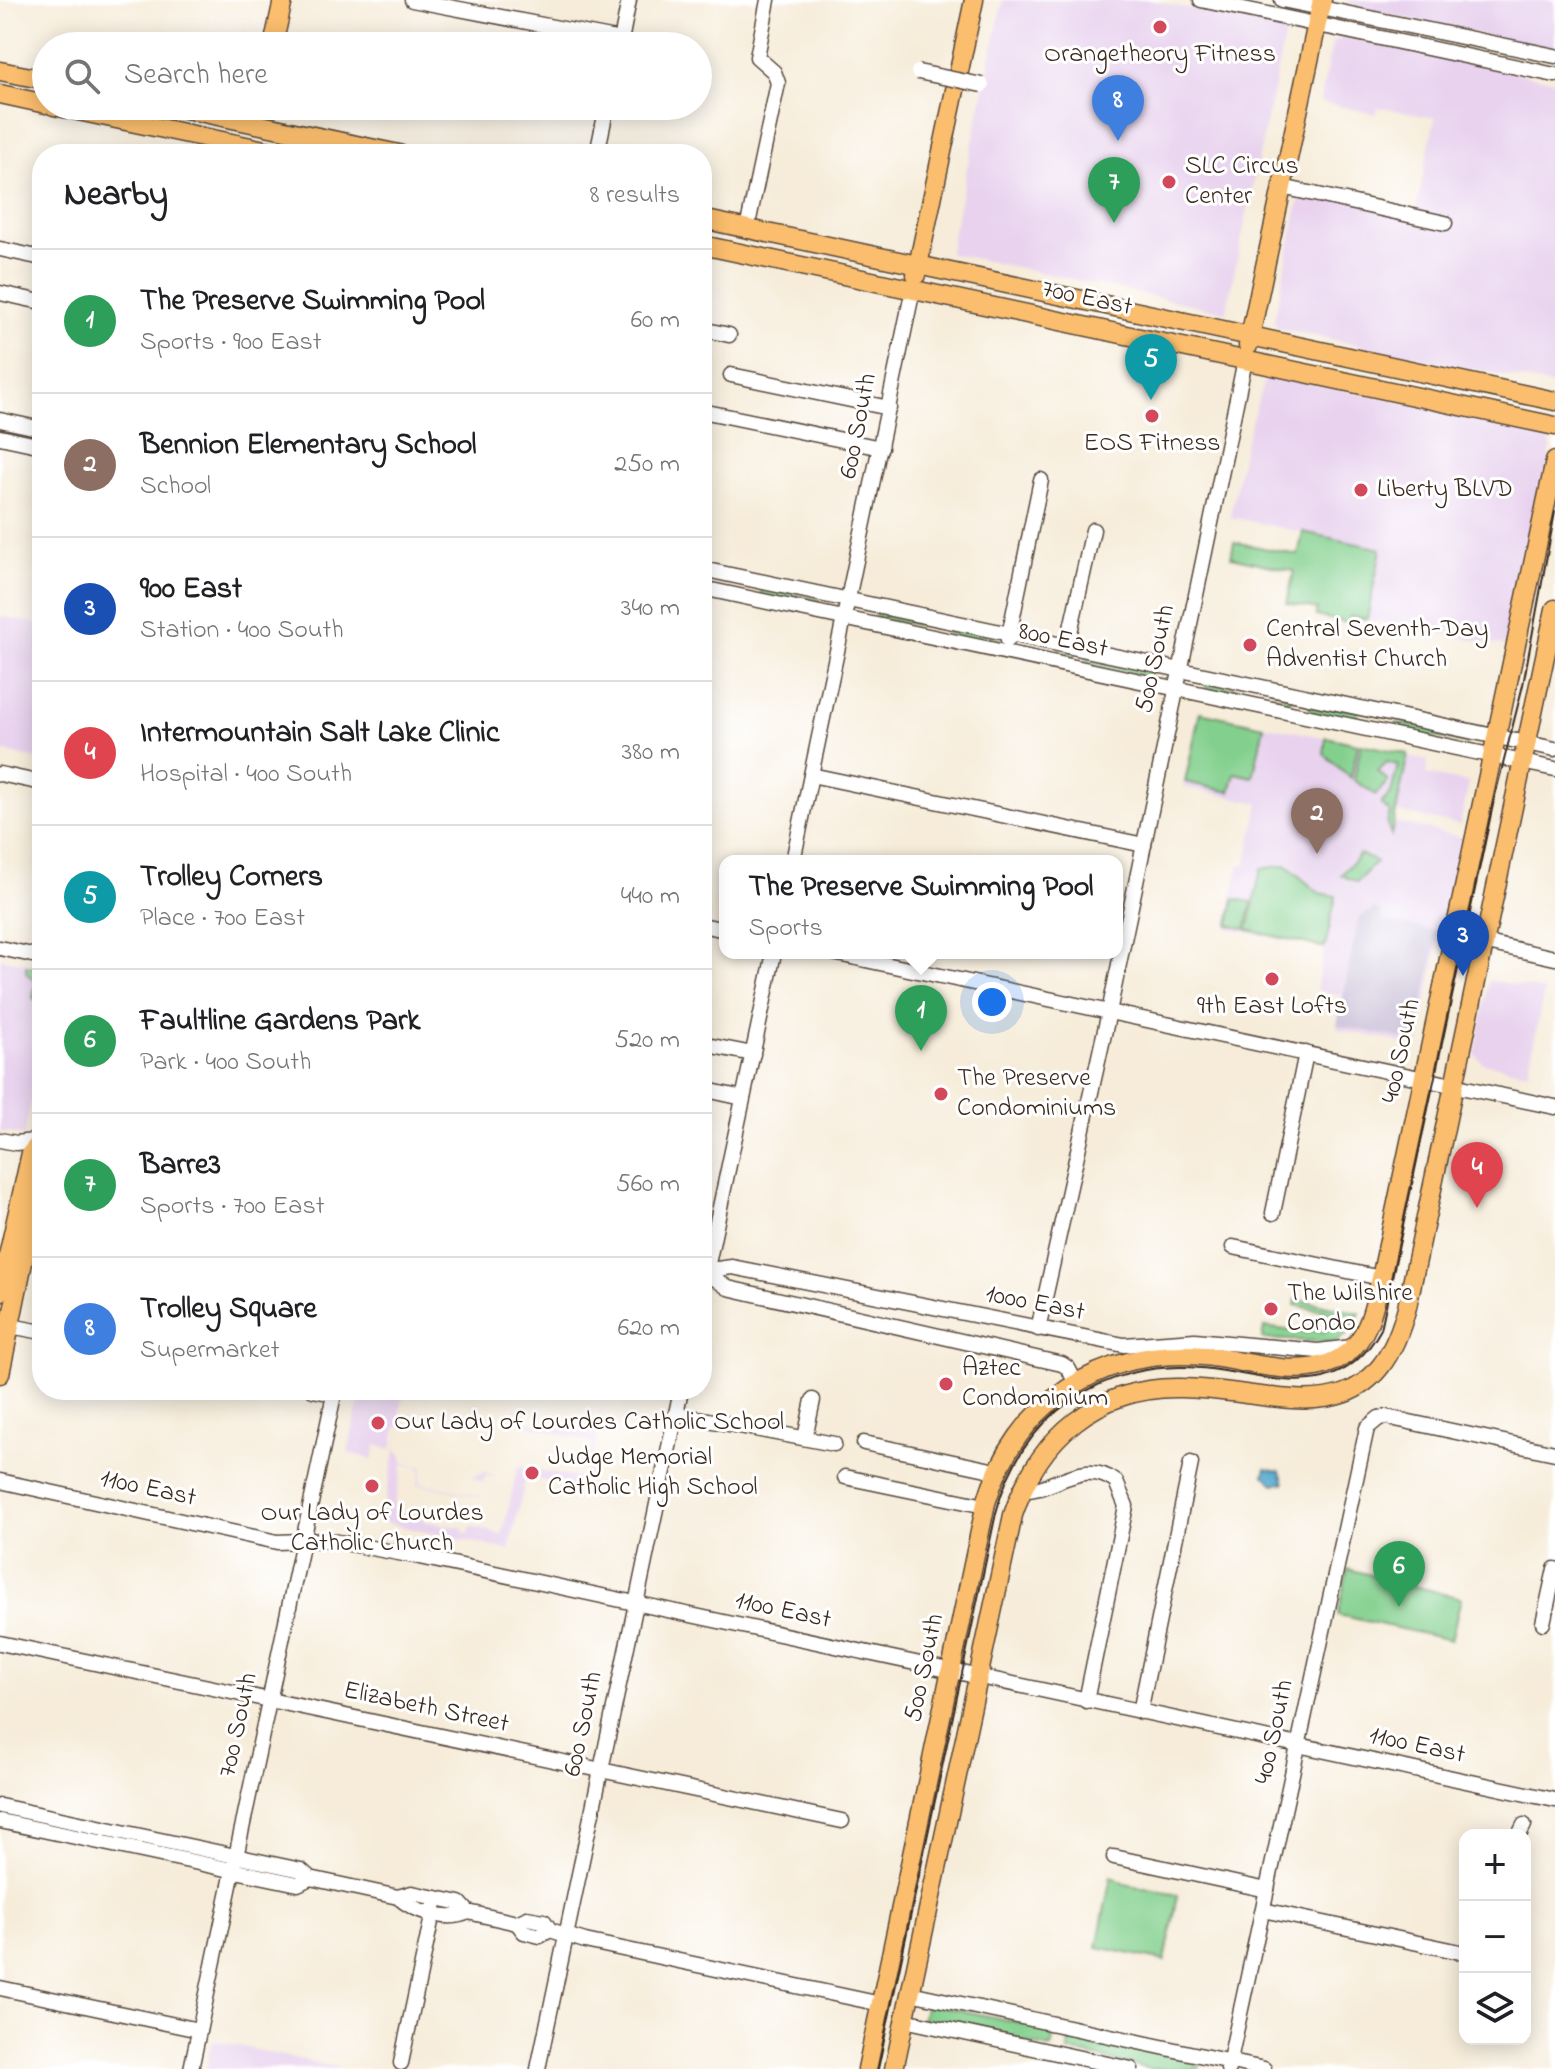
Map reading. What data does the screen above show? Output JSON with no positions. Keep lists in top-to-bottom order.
{
  "streets": {
    "main road": [
      "700 East",
      "600 South",
      "500 South",
      "400 South"
    ],
    "street": [
      "800 East",
      "1000 East",
      "1100 East",
      "Elizabeth Street",
      "700 South"
    ]
  },
  "crossings": [
    ["700 East", "600 South"],
    ["700 East", "500 South"],
    ["600 South", "800 East"],
    ["600 South", "1100 East"],
    ["600 South", "Elizabeth Street"],
    ["800 East", "500 South"],
    ["800 East", "400 South"],
    ["500 South", "400 South"],
    ["500 South", "1000 East"],
    ["500 South", "1100 East"],
    ["400 South", "1000 East"],
    ["400 South", "1100 East"],
    ["1100 East", "700 South"],
    ["Elizabeth Street", "700 South"]
  ],
  "places": [
    "Orangetheory Fitness",
    "SLC Circus Center",
    "EOS Fitness",
    "Liberty BLVD",
    "Central Seventh-Day Adventist Church",
    "9th East Lofts",
    "The Preserve Condominiums",
    "The Wilshire Condo",
    "Aztec Condominium",
    "Our Lady of Lourdes Catholic School",
    "Judge Memorial Catholic High School",
    "Our Lady of Lourdes Catholic Church"
  ],
  "page": {
    "search": "Search here",
    "pins": [
      "8",
      "7",
      "5",
      "2",
      "3",
      "1",
      "4",
      "6"
    ],
    "heading": ["Nearby", "8 results"],
    "list": [
      {
        "mark": "1",
        "name": "The Preserve Swimming Pool",
        "note": "Sports · 900 East",
        "value": "60 m"
      },
      {
        "mark": "2",
        "name": "Bennion Elementary School",
        "note": "School",
        "value": "250 m"
      },
      {
        "mark": "3",
        "name": "900 East",
        "note": "Station · 400 South",
        "value": "340 m"
      },
      {
        "mark": "4",
        "name": "Intermountain Salt Lake Clinic",
        "note": "Hospital · 400 South",
        "value": "380 m"
      },
      {
        "mark": "5",
        "name": "Trolley Corners",
        "note": "Place · 700 East",
        "value": "440 m"
      },
      {
        "mark": "6",
        "name": "Faultline Gardens Park",
        "note": "Park · 400 South",
        "value": "520 m"
      },
      {
        "mark": "7",
        "name": "Barre3",
        "note": "Sports · 700 East",
        "value": "560 m"
      },
      {
        "mark": "8",
        "name": "Trolley Square",
        "note": "Supermarket",
        "value": "620 m"
      }
    ],
    "popup": ["The Preserve Swimming Pool", "Sports"],
    "map_buttons": ["+", "−"]
  }
}
